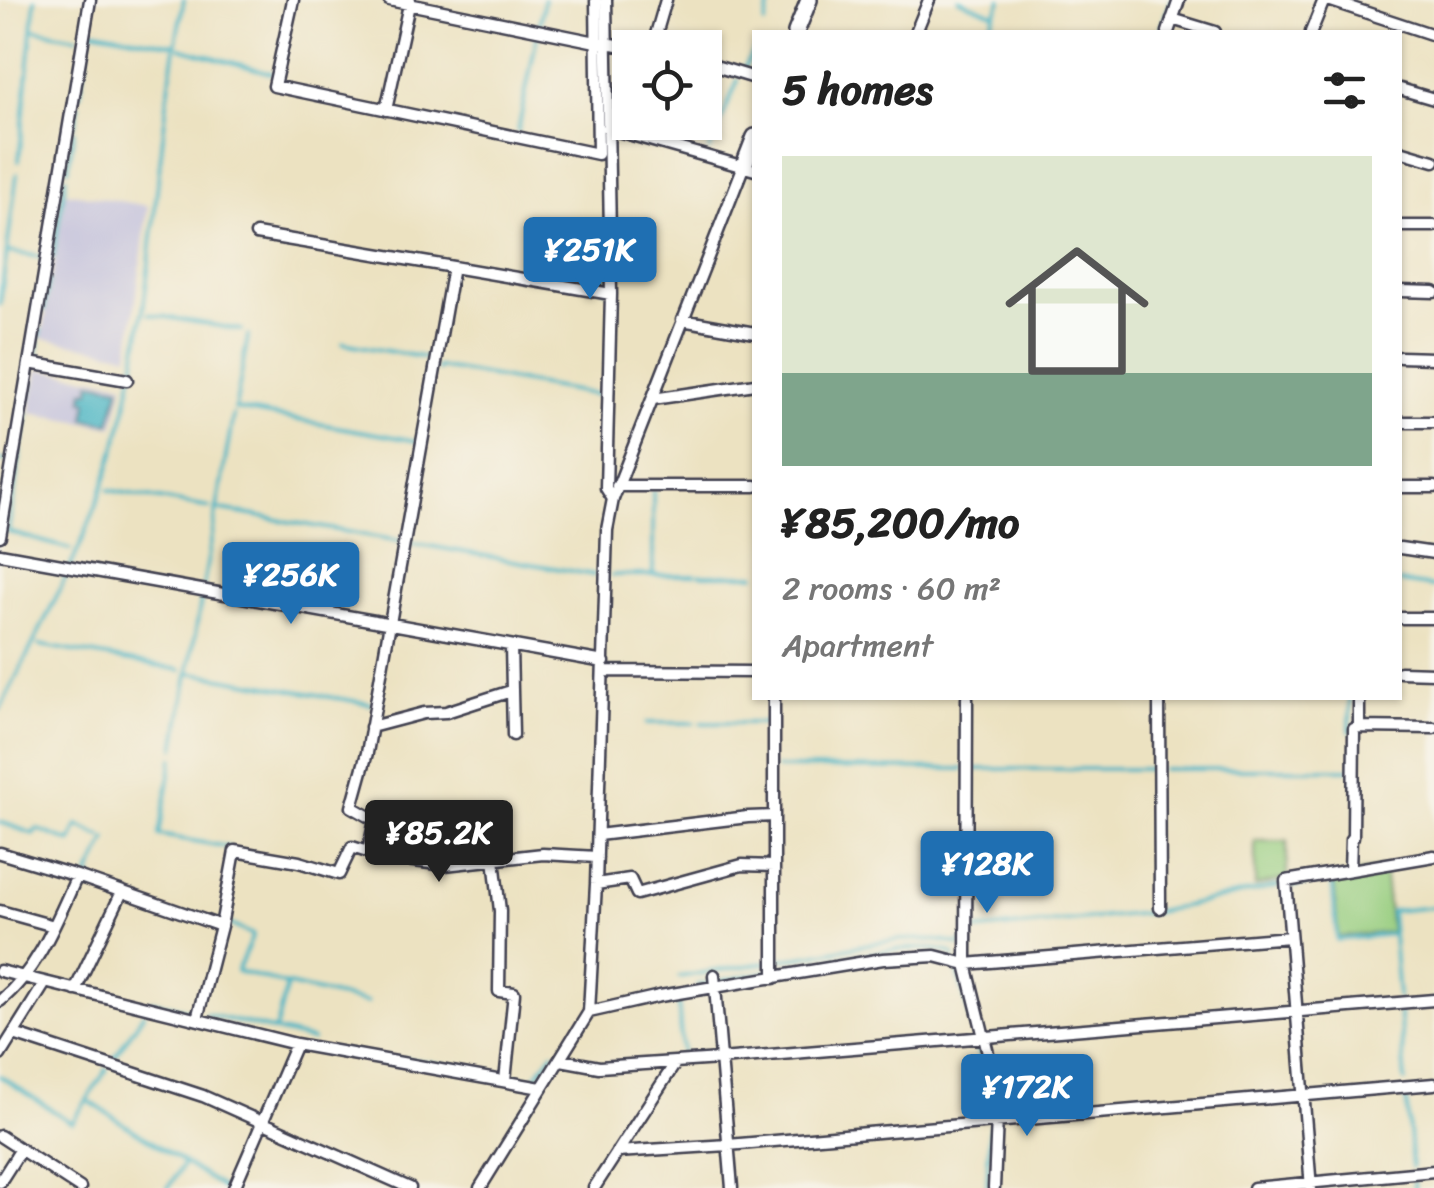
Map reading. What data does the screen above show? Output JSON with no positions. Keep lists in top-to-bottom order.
{
  "page": {
    "heading": "5 homes",
    "list": [
      {
        "name": "¥85,200/mo",
        "note": "2 rooms · 60 m² · Apartment"
      }
    ],
    "price": [
      "¥251K",
      "¥256K",
      "¥85.2K",
      "¥128K",
      "¥172K"
    ]
  }
}
